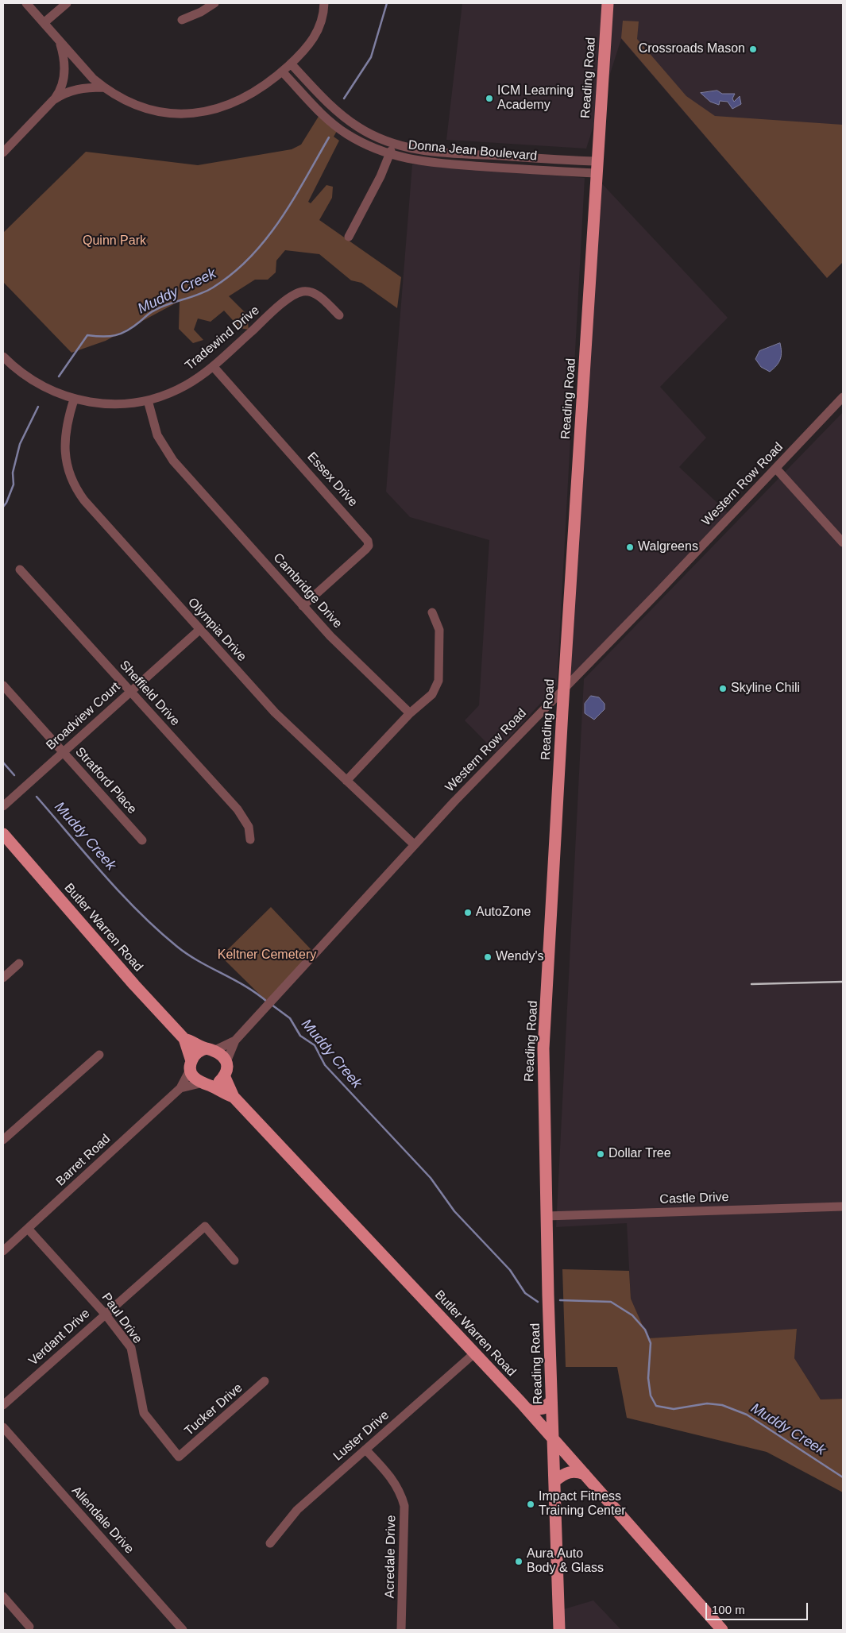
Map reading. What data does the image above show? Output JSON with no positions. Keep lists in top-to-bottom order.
{
  "streets": {
    "main road": ["Reading Road", "Butler Warren Road"],
    "street": [
      "Donna Jean Boulevard",
      "Tradewind Drive",
      "Essex Drive",
      "Western Row Road",
      "Cambridge Drive",
      "Olympia Drive",
      "Sheffield Drive",
      "Broadview Court",
      "Stratford Place",
      "Barret Road",
      "Castle Drive",
      "Paul Drive",
      "Verdant Drive",
      "Tucker Drive",
      "Luster Drive",
      "Allendale Drive",
      "Acredale Drive"
    ]
  },
  "crossings": [
    ["Reading Road", "Donna Jean Boulevard"],
    ["Reading Road", "Western Row Road"],
    ["Reading Road", "Butler Warren Road"],
    ["Reading Road", "Castle Drive"],
    ["Tradewind Drive", "Essex Drive"],
    ["Tradewind Drive", "Cambridge Drive"],
    ["Tradewind Drive", "Olympia Drive"],
    ["Essex Drive", "Cambridge Drive"],
    ["Western Row Road", "Olympia Drive"],
    ["Western Row Road", "Butler Warren Road"],
    ["Western Row Road", "Barret Road"],
    ["Olympia Drive", "Broadview Court"],
    ["Sheffield Drive", "Broadview Court"],
    ["Broadview Court", "Stratford Place"],
    ["Butler Warren Road", "Barret Road"],
    ["Butler Warren Road", "Luster Drive"],
    ["Barret Road", "Paul Drive"],
    ["Paul Drive", "Verdant Drive"],
    ["Paul Drive", "Tucker Drive"],
    ["Luster Drive", "Acredale Drive"]
  ],
  "water": ["Muddy Creek"],
  "parks": ["Quinn Park", "Keltner Cemetery"],
  "places": [
    "Crossroads Mason",
    "ICM Learning Academy",
    "Walgreens",
    "Skyline Chili",
    "AutoZone",
    "Wendy's",
    "Dollar Tree",
    "Impact Fitness Training Center",
    "Aura Auto Body & Glass"
  ],
  "scale_bar": "100 m"
}
